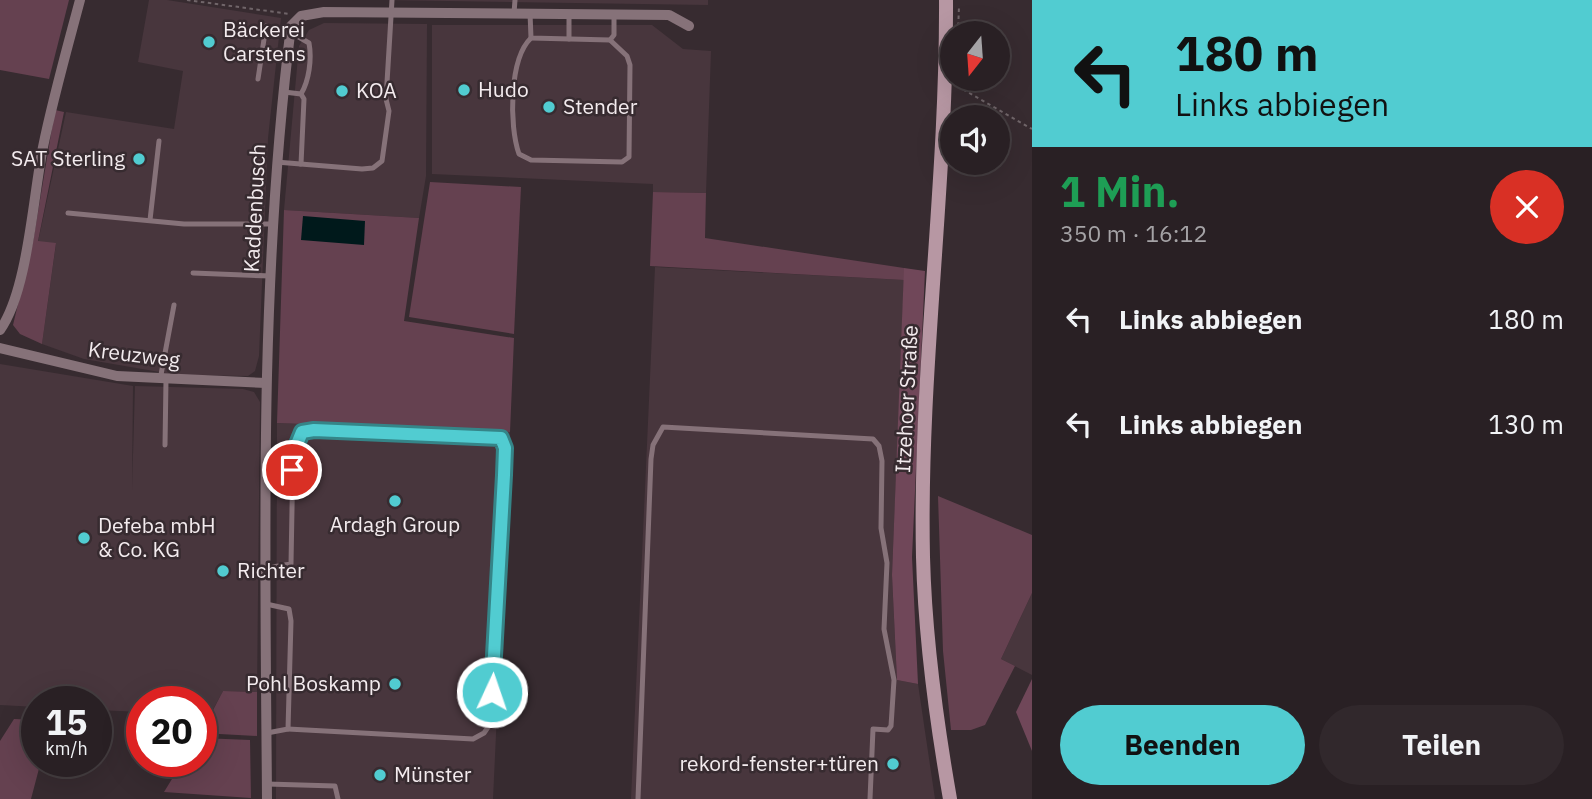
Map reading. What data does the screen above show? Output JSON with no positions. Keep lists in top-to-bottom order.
{
  "streets": {
    "main road": ["Itzehoer Straße"],
    "street": ["Kaddenbusch", "Kreuzweg"]
  },
  "crossings": [
    ["Kaddenbusch", "Kreuzweg"]
  ],
  "places": [
    "Bäckerei Carstens",
    "Hudo",
    "KOA",
    "Stender",
    "SAT Sterling",
    "Ardagh Group",
    "Defeba mbH & Co. KG",
    "Richter",
    "Pohl Boskamp",
    "rekord-fenster+türen",
    "Münster"
  ],
  "north": "bottom",
  "page": {
    "turn": ["180 m", "Links abbiegen"],
    "heading": ["1 Min.", "350 m · 16:12"],
    "list": [
      {
        "name": "Links abbiegen",
        "value": "180 m"
      },
      {
        "name": "Links abbiegen",
        "value": "130 m"
      }
    ],
    "speed": "15 km/h",
    "limit": "20",
    "buttons": ["Beenden", "Teilen"]
  }
}
